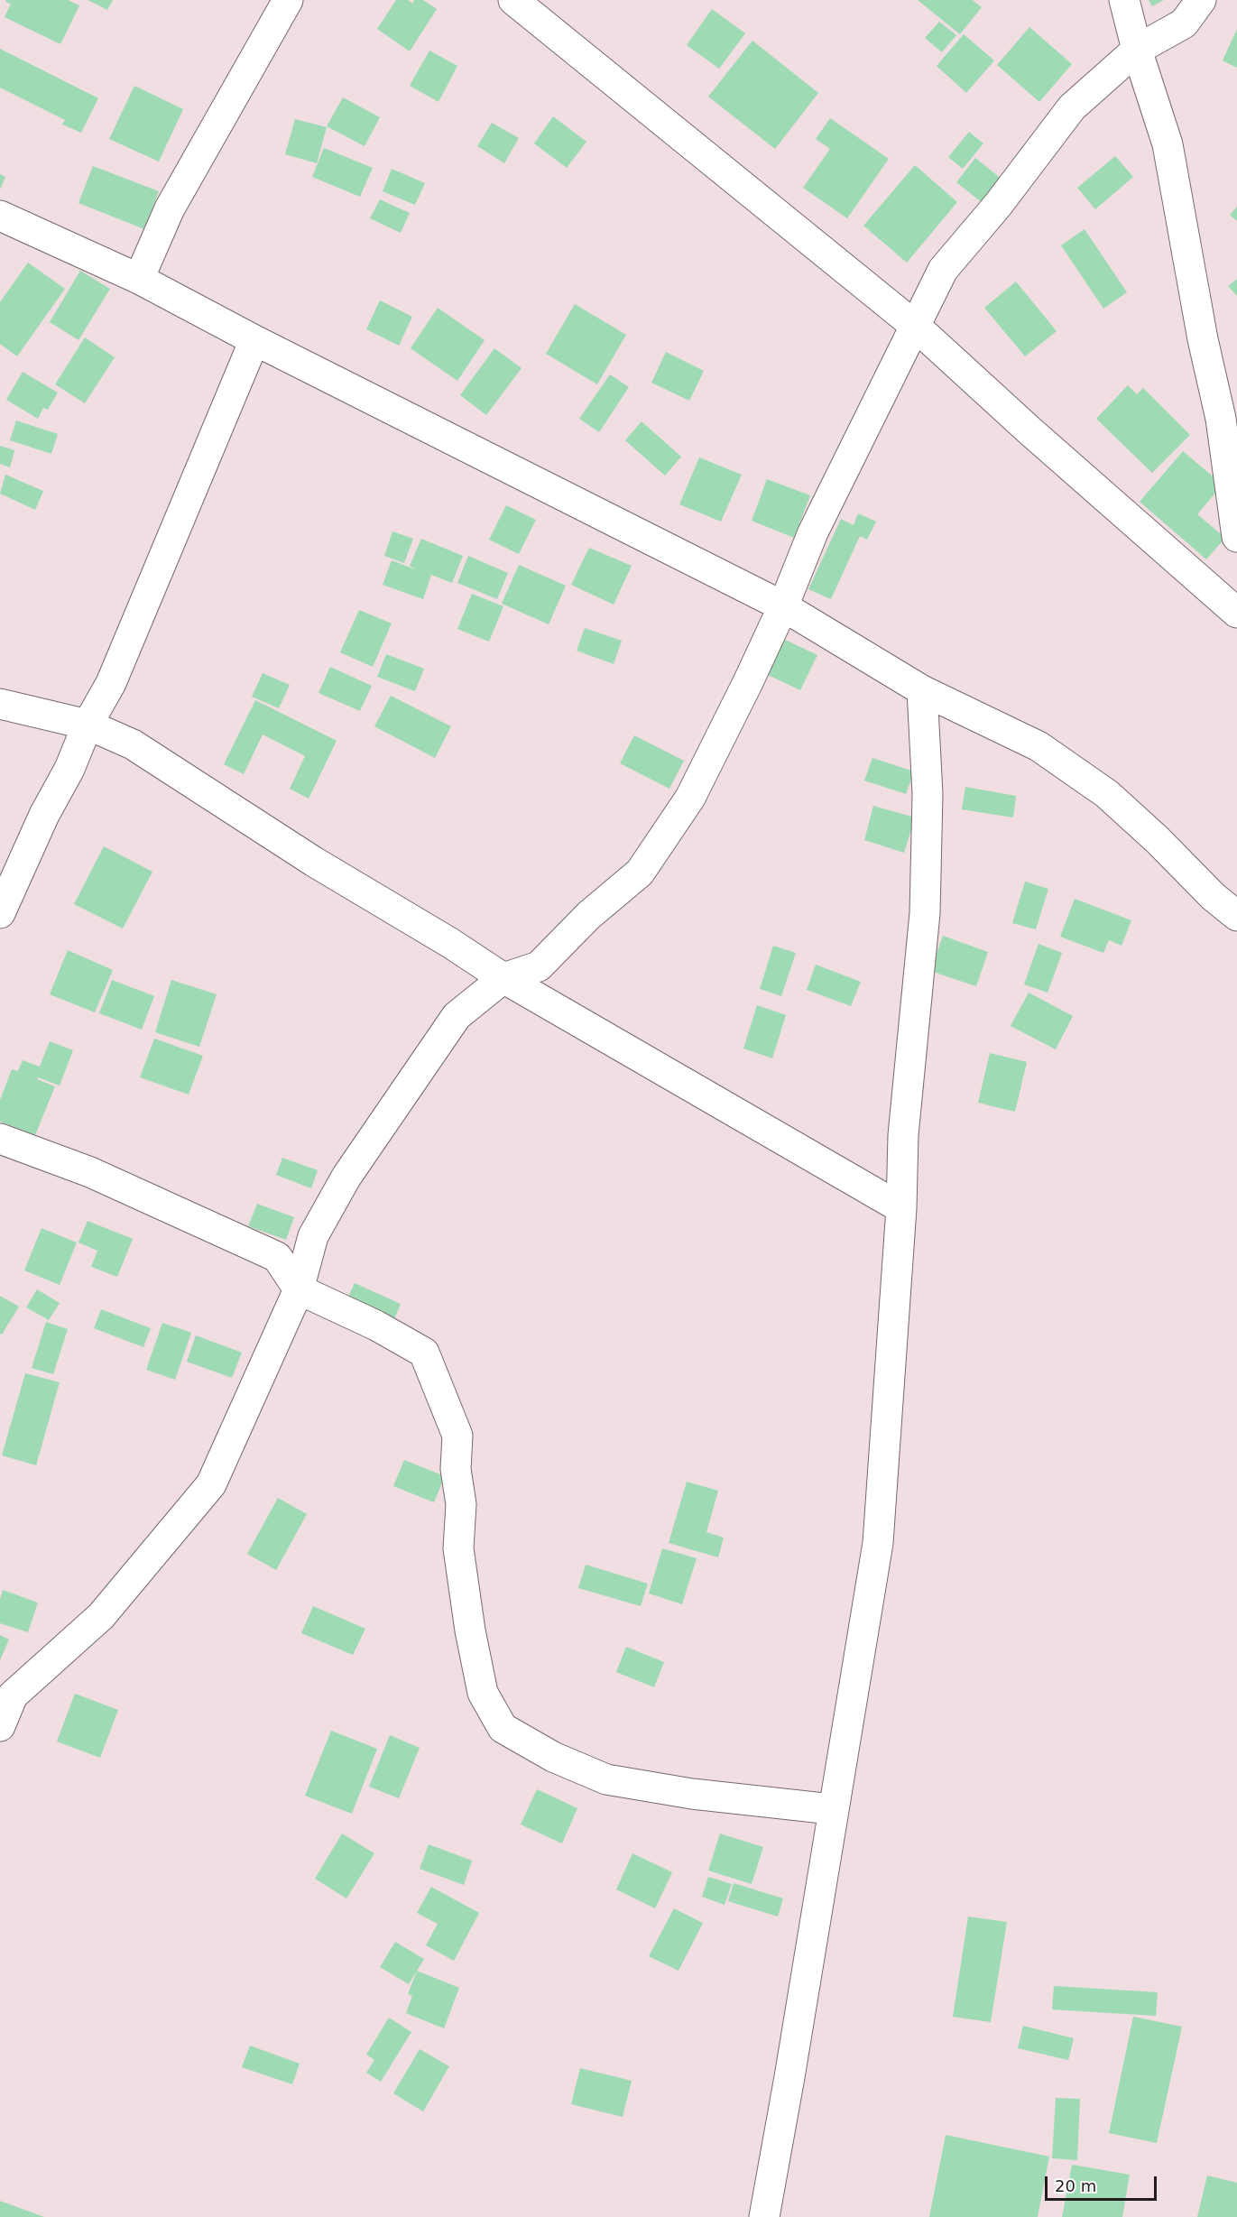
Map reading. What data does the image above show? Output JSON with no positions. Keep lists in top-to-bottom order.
{
  "scale_bar": "20 m"
}
